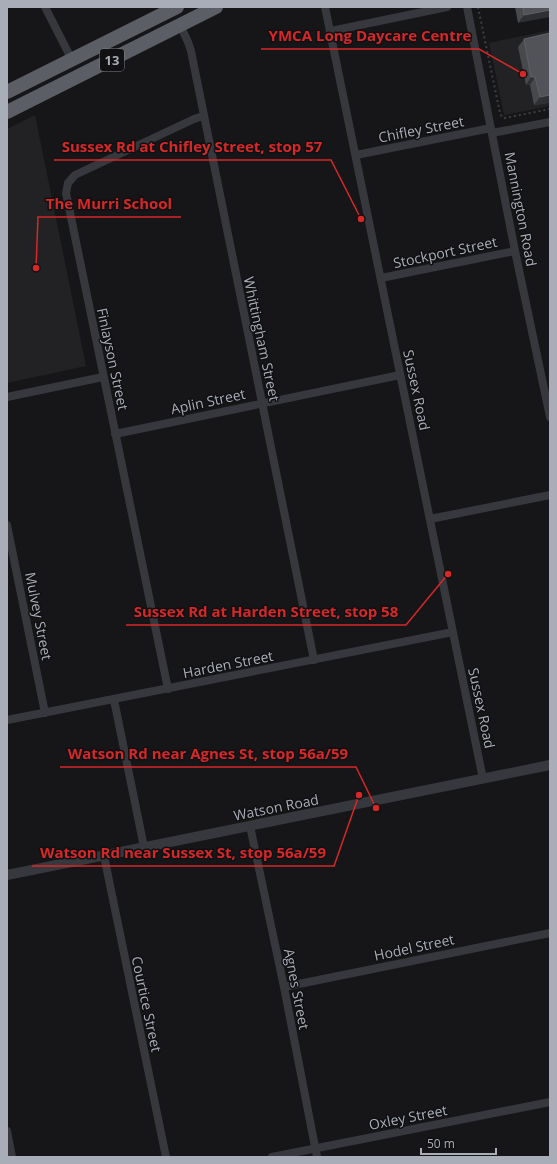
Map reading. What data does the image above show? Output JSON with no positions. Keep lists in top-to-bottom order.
{
  "streets": {
    "highway": ["13"],
    "street": [
      "Chifley Street",
      "Mannington Road",
      "Stockport Street",
      "Whittingham Street",
      "Finlayson Street",
      "Sussex Road",
      "Aplin Street",
      "Mulvey Street",
      "Harden Street",
      "Watson Road",
      "Hodel Street",
      "Agnes Street",
      "Courtice Street",
      "Oxley Street"
    ]
  },
  "crossings": [
    ["13", "Whittingham Street"],
    ["Chifley Street", "Mannington Road"],
    ["Chifley Street", "Sussex Road"],
    ["Mannington Road", "Stockport Street"],
    ["Stockport Street", "Sussex Road"],
    ["Whittingham Street", "Finlayson Street"],
    ["Whittingham Street", "Aplin Street"],
    ["Whittingham Street", "Harden Street"],
    ["Finlayson Street", "Aplin Street"],
    ["Finlayson Street", "Harden Street"],
    ["Sussex Road", "Aplin Street"],
    ["Sussex Road", "Harden Street"],
    ["Sussex Road", "Watson Road"],
    ["Mulvey Street", "Harden Street"],
    ["Watson Road", "Agnes Street"],
    ["Watson Road", "Courtice Street"],
    ["Hodel Street", "Agnes Street"],
    ["Agnes Street", "Oxley Street"]
  ],
  "places": [
    "YMCA Long Daycare Centre",
    "Sussex Rd at Chifley Street, stop 57",
    "The Murri School",
    "Sussex Rd at Harden Street, stop 58",
    "Watson Rd near Sussex St, stop 56a/59",
    "Watson Rd near Agnes St, stop 56a/59"
  ],
  "scale_bar": "50 m"
}
